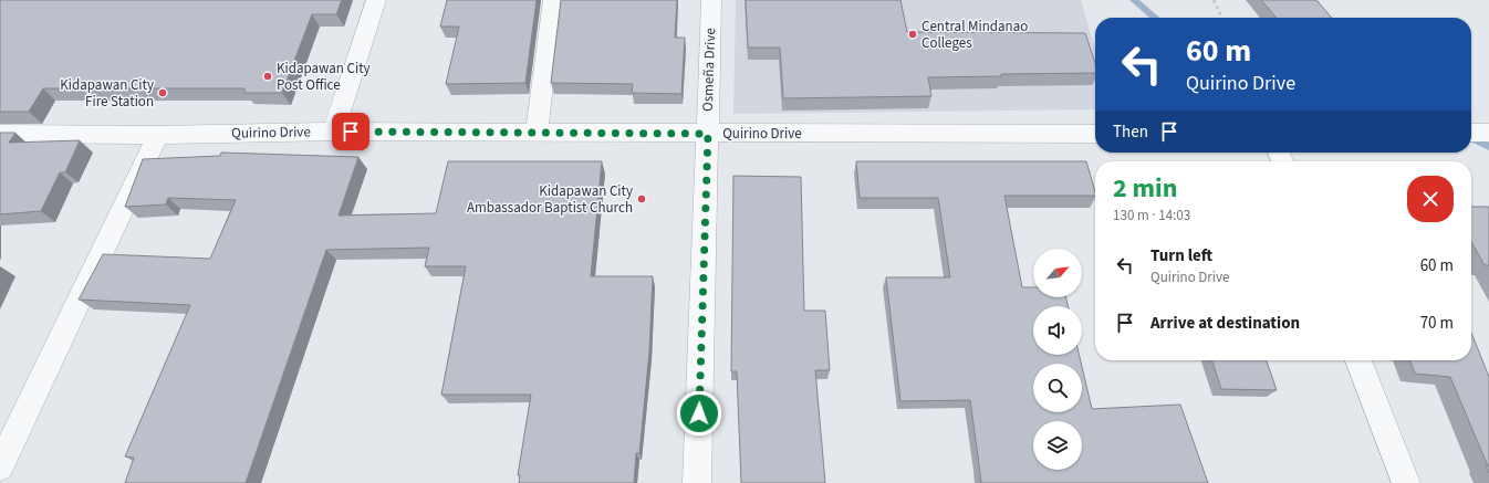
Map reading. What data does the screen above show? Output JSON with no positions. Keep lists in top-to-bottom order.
{
  "streets": {
    "street": ["Osmeña Drive", "Quirino Drive"]
  },
  "crossings": [
    ["Osmeña Drive", "Quirino Drive"]
  ],
  "places": [
    "Central Mindanao Colleges",
    "Kidapawan City Post Office",
    "Kidapawan City Fire Station",
    "Kidapawan City Ambassador Baptist Church"
  ],
  "north": "top right",
  "page": {
    "turn": ["60 m", "Quirino Drive"],
    "then": "Then",
    "heading": ["2 min", "130 m · 14:03"],
    "list": [
      {
        "name": "Turn left",
        "note": "Quirino Drive",
        "value": "60 m"
      },
      {
        "name": "Arrive at destination",
        "value": "70 m"
      }
    ]
  }
}
